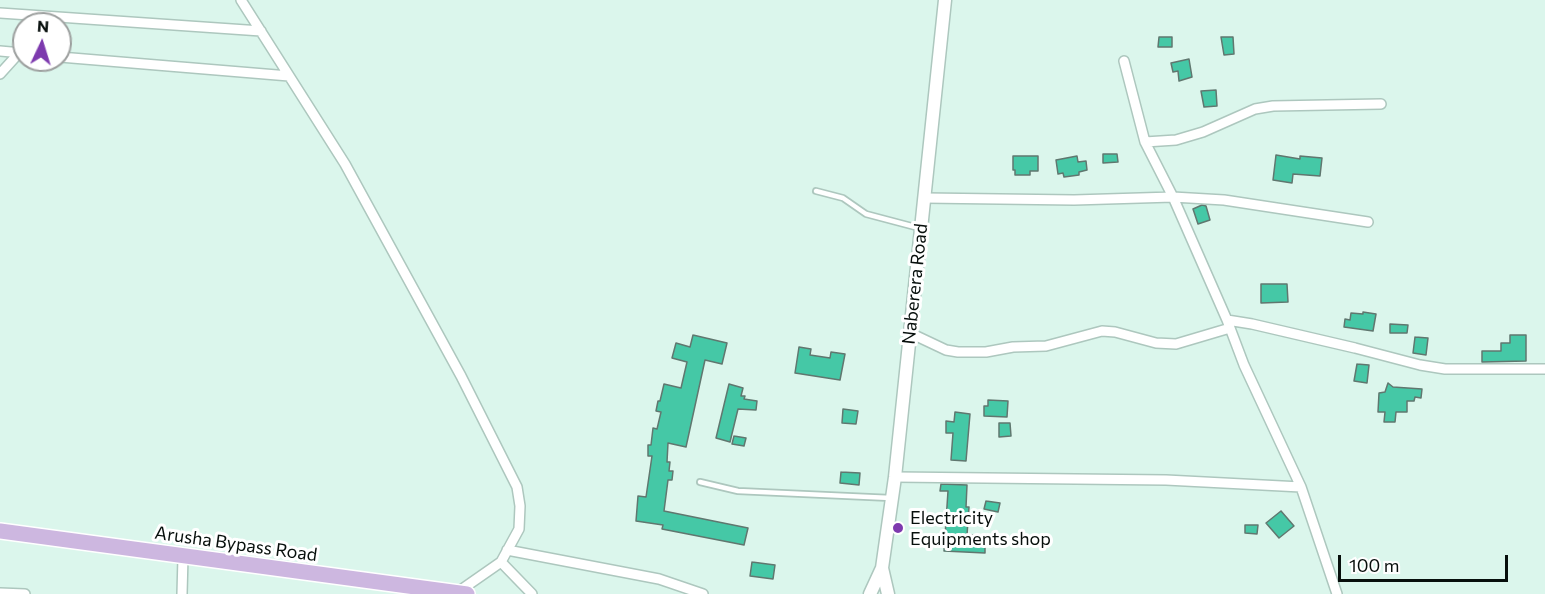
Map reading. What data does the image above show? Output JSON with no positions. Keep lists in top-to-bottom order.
{
  "streets": {
    "main road": ["Arusha Bypass Road"],
    "street": ["Naberera Road"]
  },
  "places": ["Electricity Equipments shop"],
  "scale_bar": "100 m",
  "north": "top"
}
